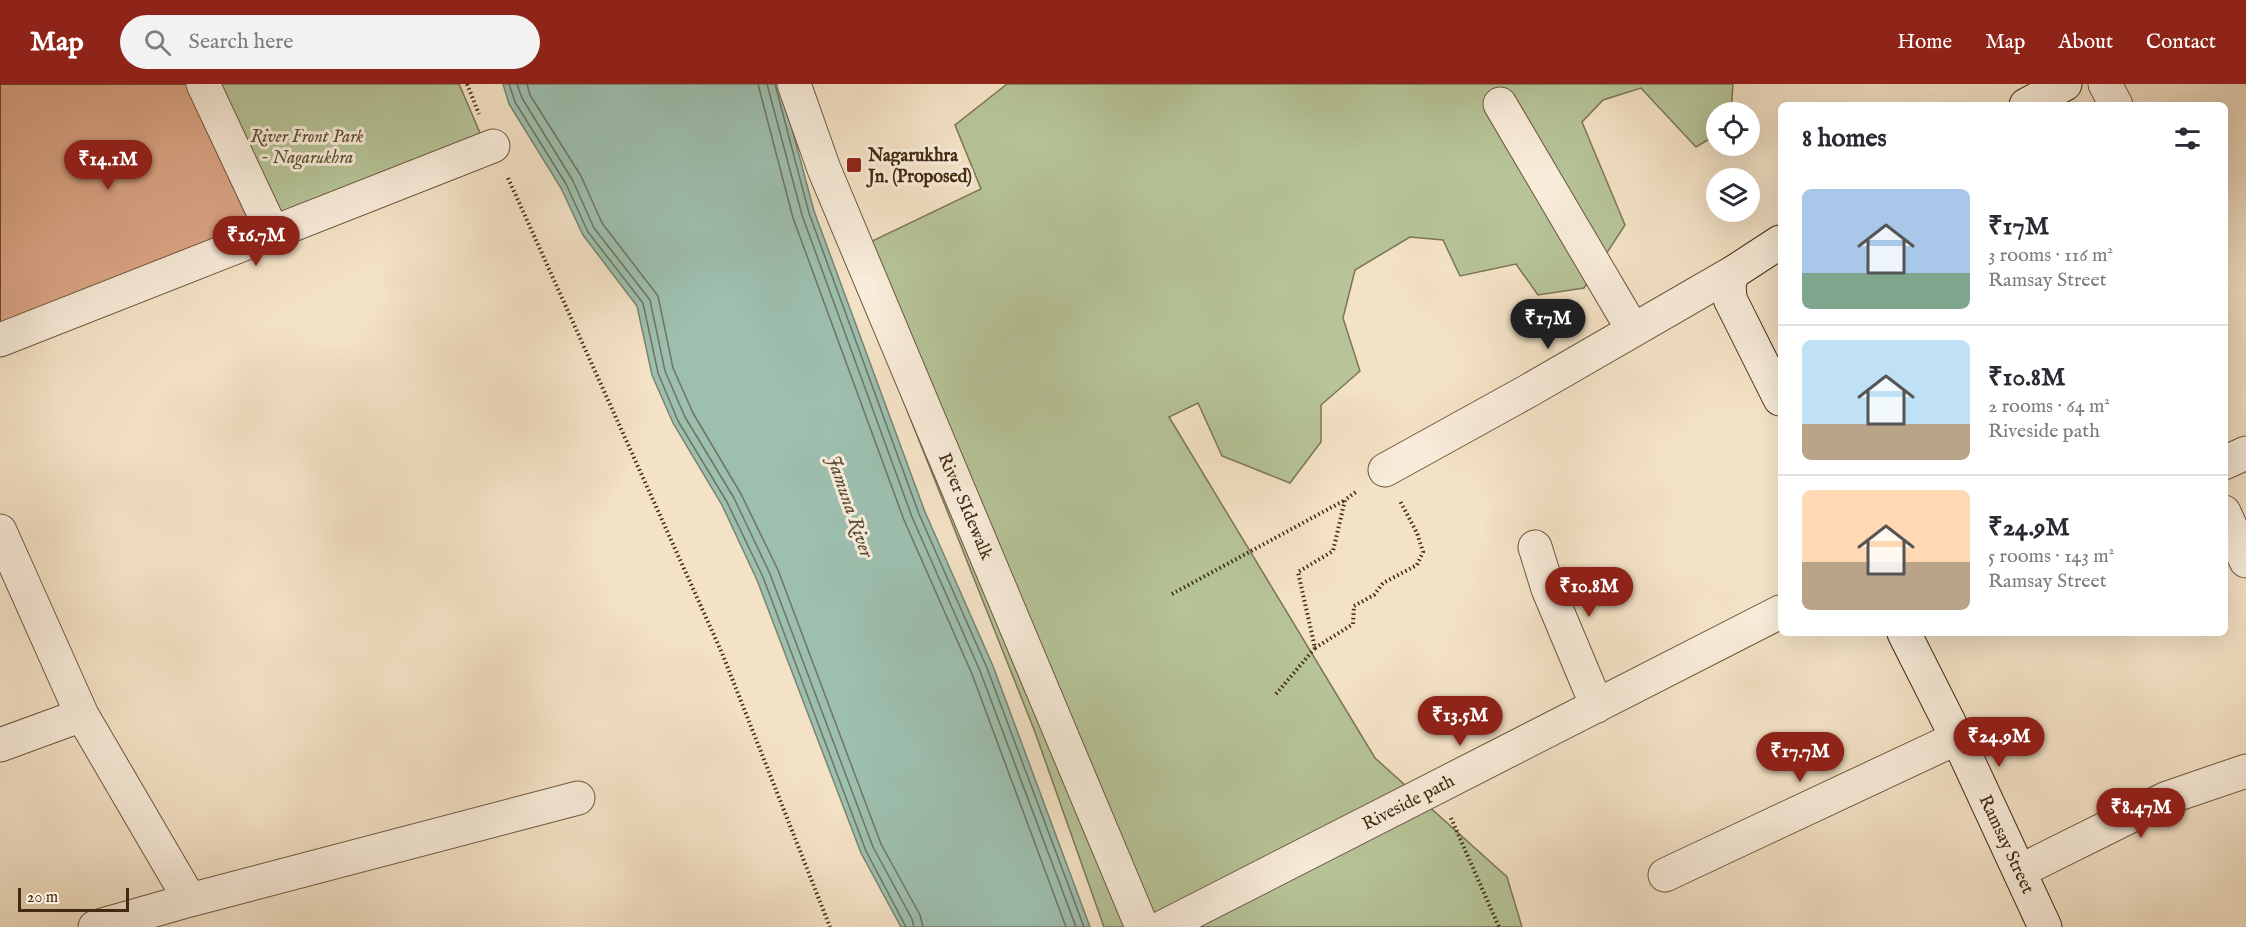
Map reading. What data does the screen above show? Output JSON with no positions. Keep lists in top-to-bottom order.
{
  "streets": {
    "street": ["River SIdewalk", "Riveside path", "Ramsay Street"]
  },
  "water": ["Jamuna River"],
  "parks": ["River Front Park - Nagarukhra"],
  "places": {
    "transit": ["Nagarukhra Jn. (Proposed)"]
  },
  "scale_bar": "20 m",
  "page": {
    "header": "Map",
    "search": "Search here",
    "nav": [
      "Home",
      "Map",
      "About",
      "Contact"
    ],
    "heading": "8 homes",
    "price": [
      "₹14.1M",
      "₹16.7M",
      "₹17M",
      "₹10.8M",
      "₹13.5M",
      "₹24.9M",
      "₹17.7M",
      "₹8.47M"
    ],
    "list": [
      {
        "name": "₹17M",
        "note": "3 rooms · 116 m² · Ramsay Street"
      },
      {
        "name": "₹10.8M",
        "note": "2 rooms · 64 m² · Riveside path"
      },
      {
        "name": "₹24.9M",
        "note": "5 rooms · 143 m² · Ramsay Street"
      }
    ],
    "scale": "20 m"
  }
}
